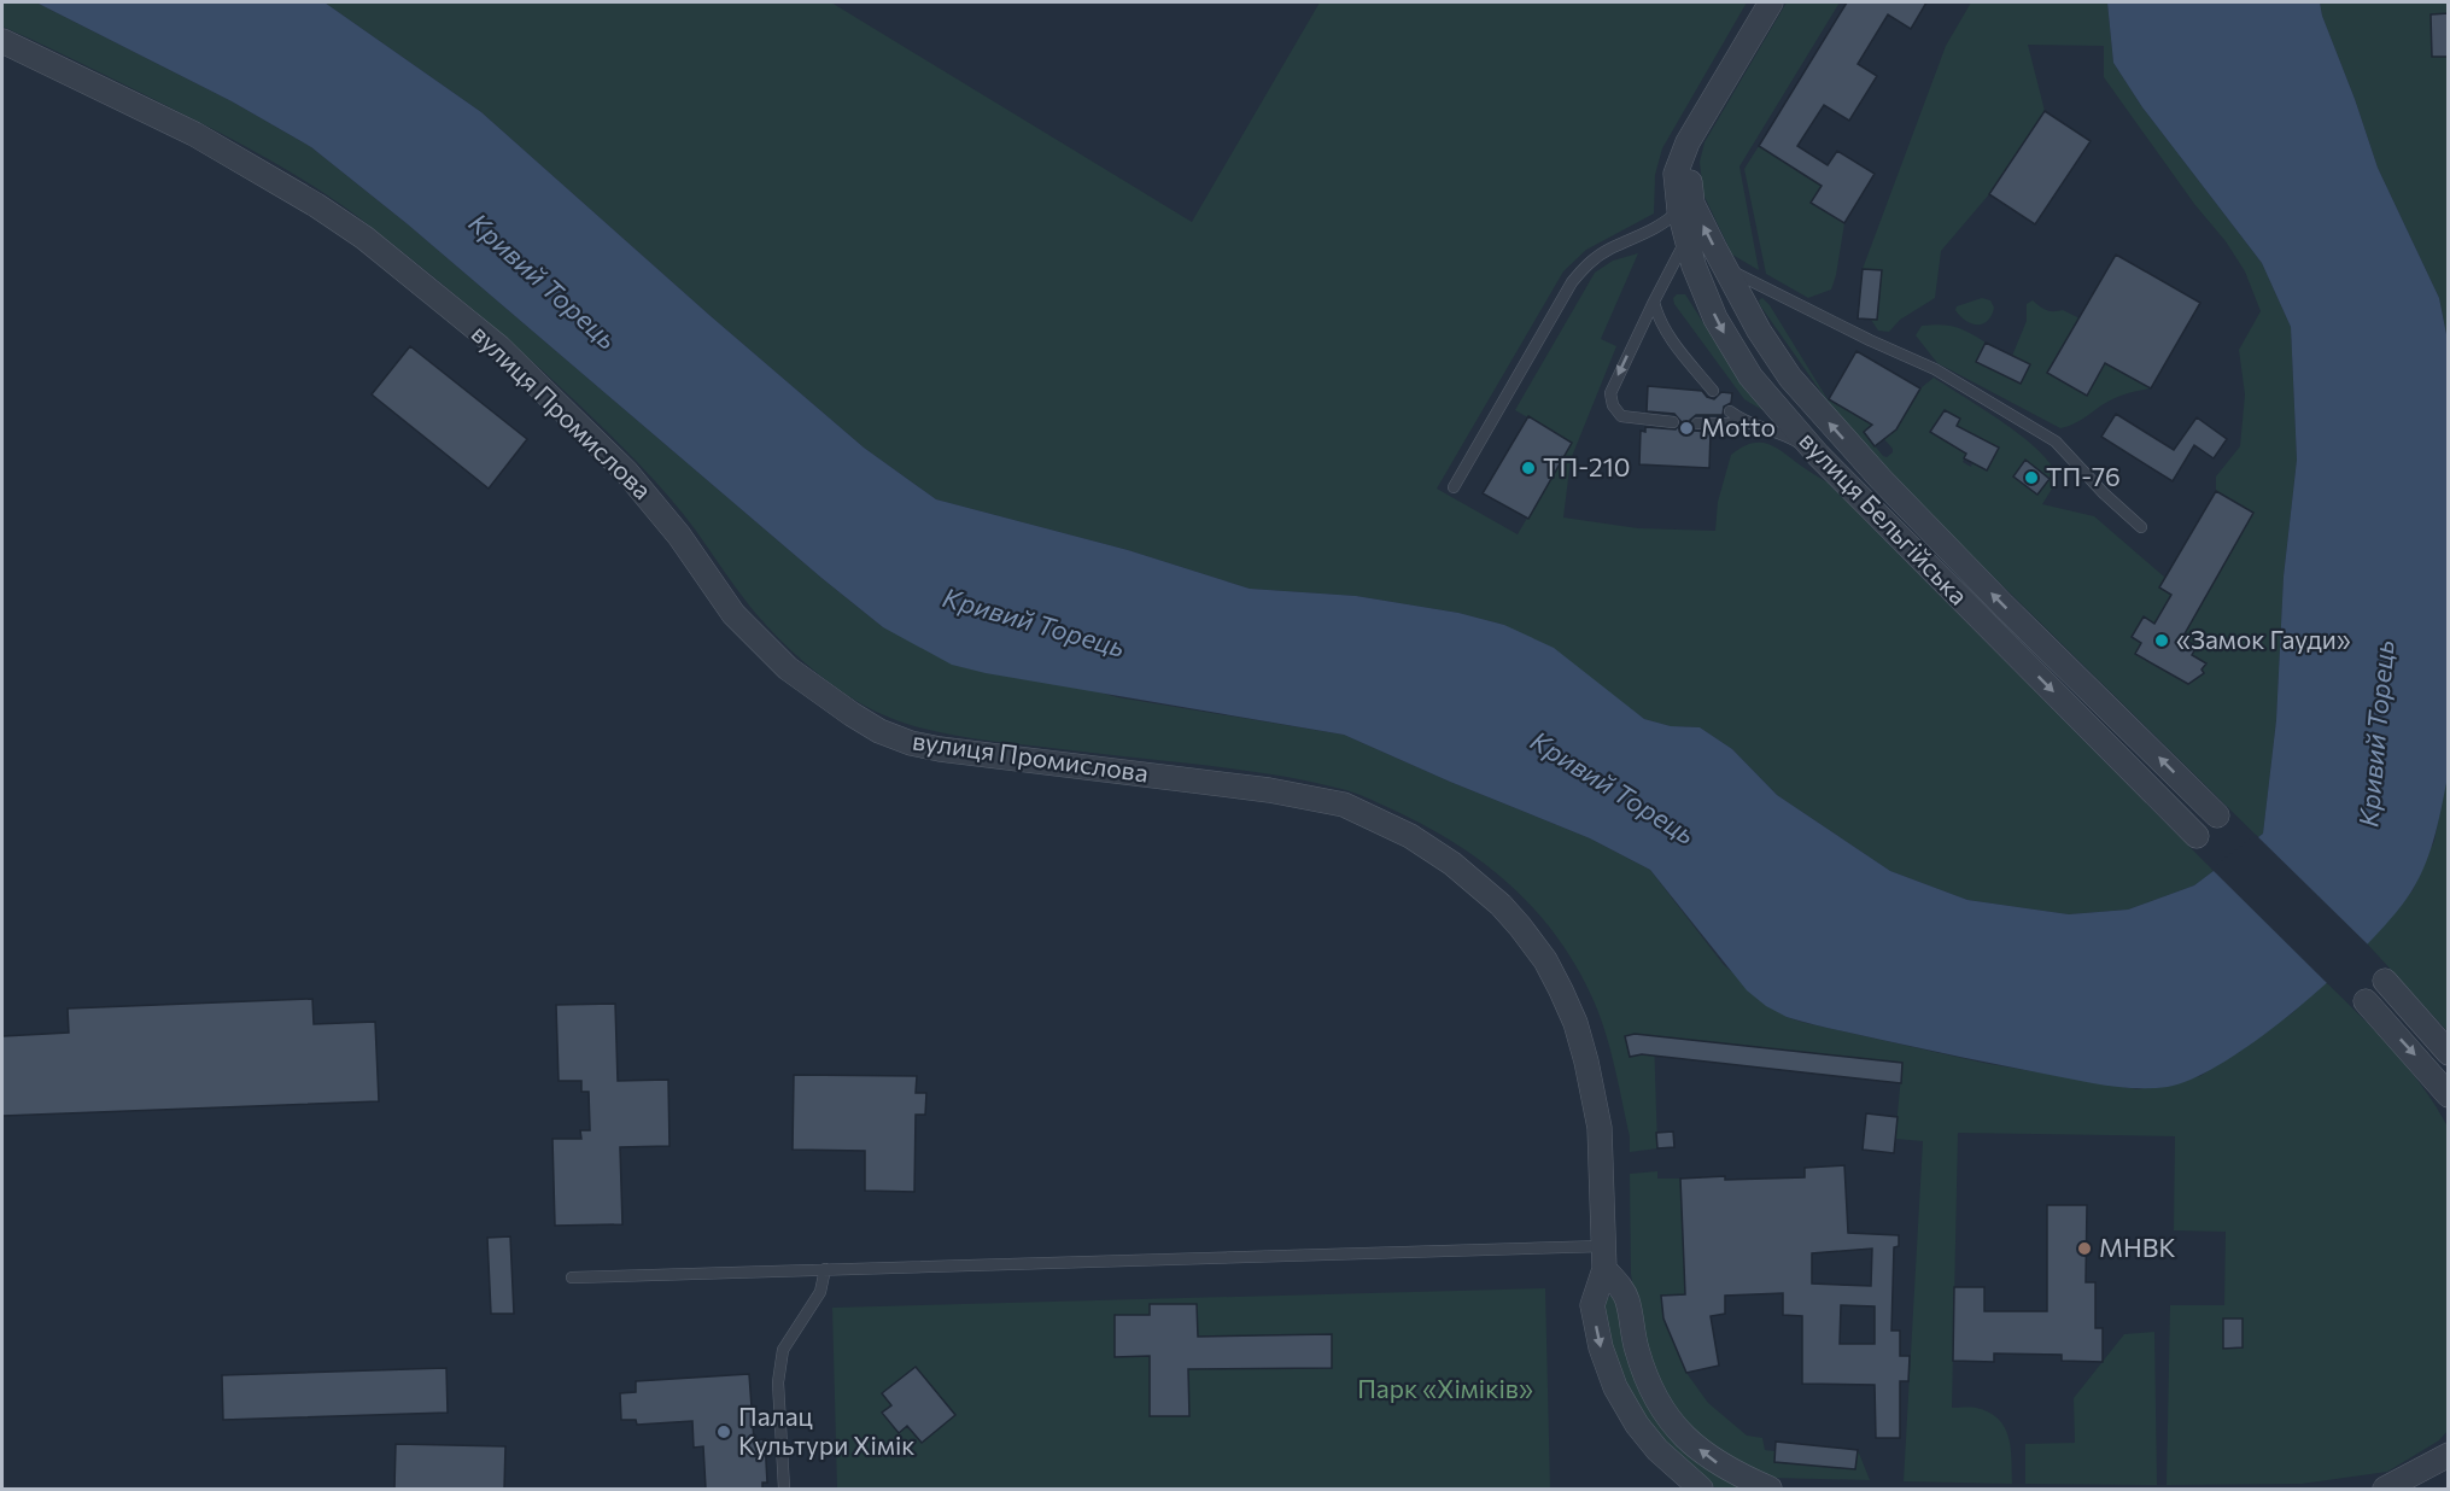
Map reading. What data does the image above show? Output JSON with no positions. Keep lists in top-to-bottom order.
{
  "streets": {
    "street": ["вулиця Промислова", "вулиця Бельгійська"]
  },
  "water": ["Кривий Торець"],
  "parks": ["Парк «Хіміків»"],
  "places": [
    "Motto",
    "ТП-210",
    "ТП-76",
    "«Замок Гауди»",
    "МНВК",
    "Палац Культури Хімік"
  ]
}
